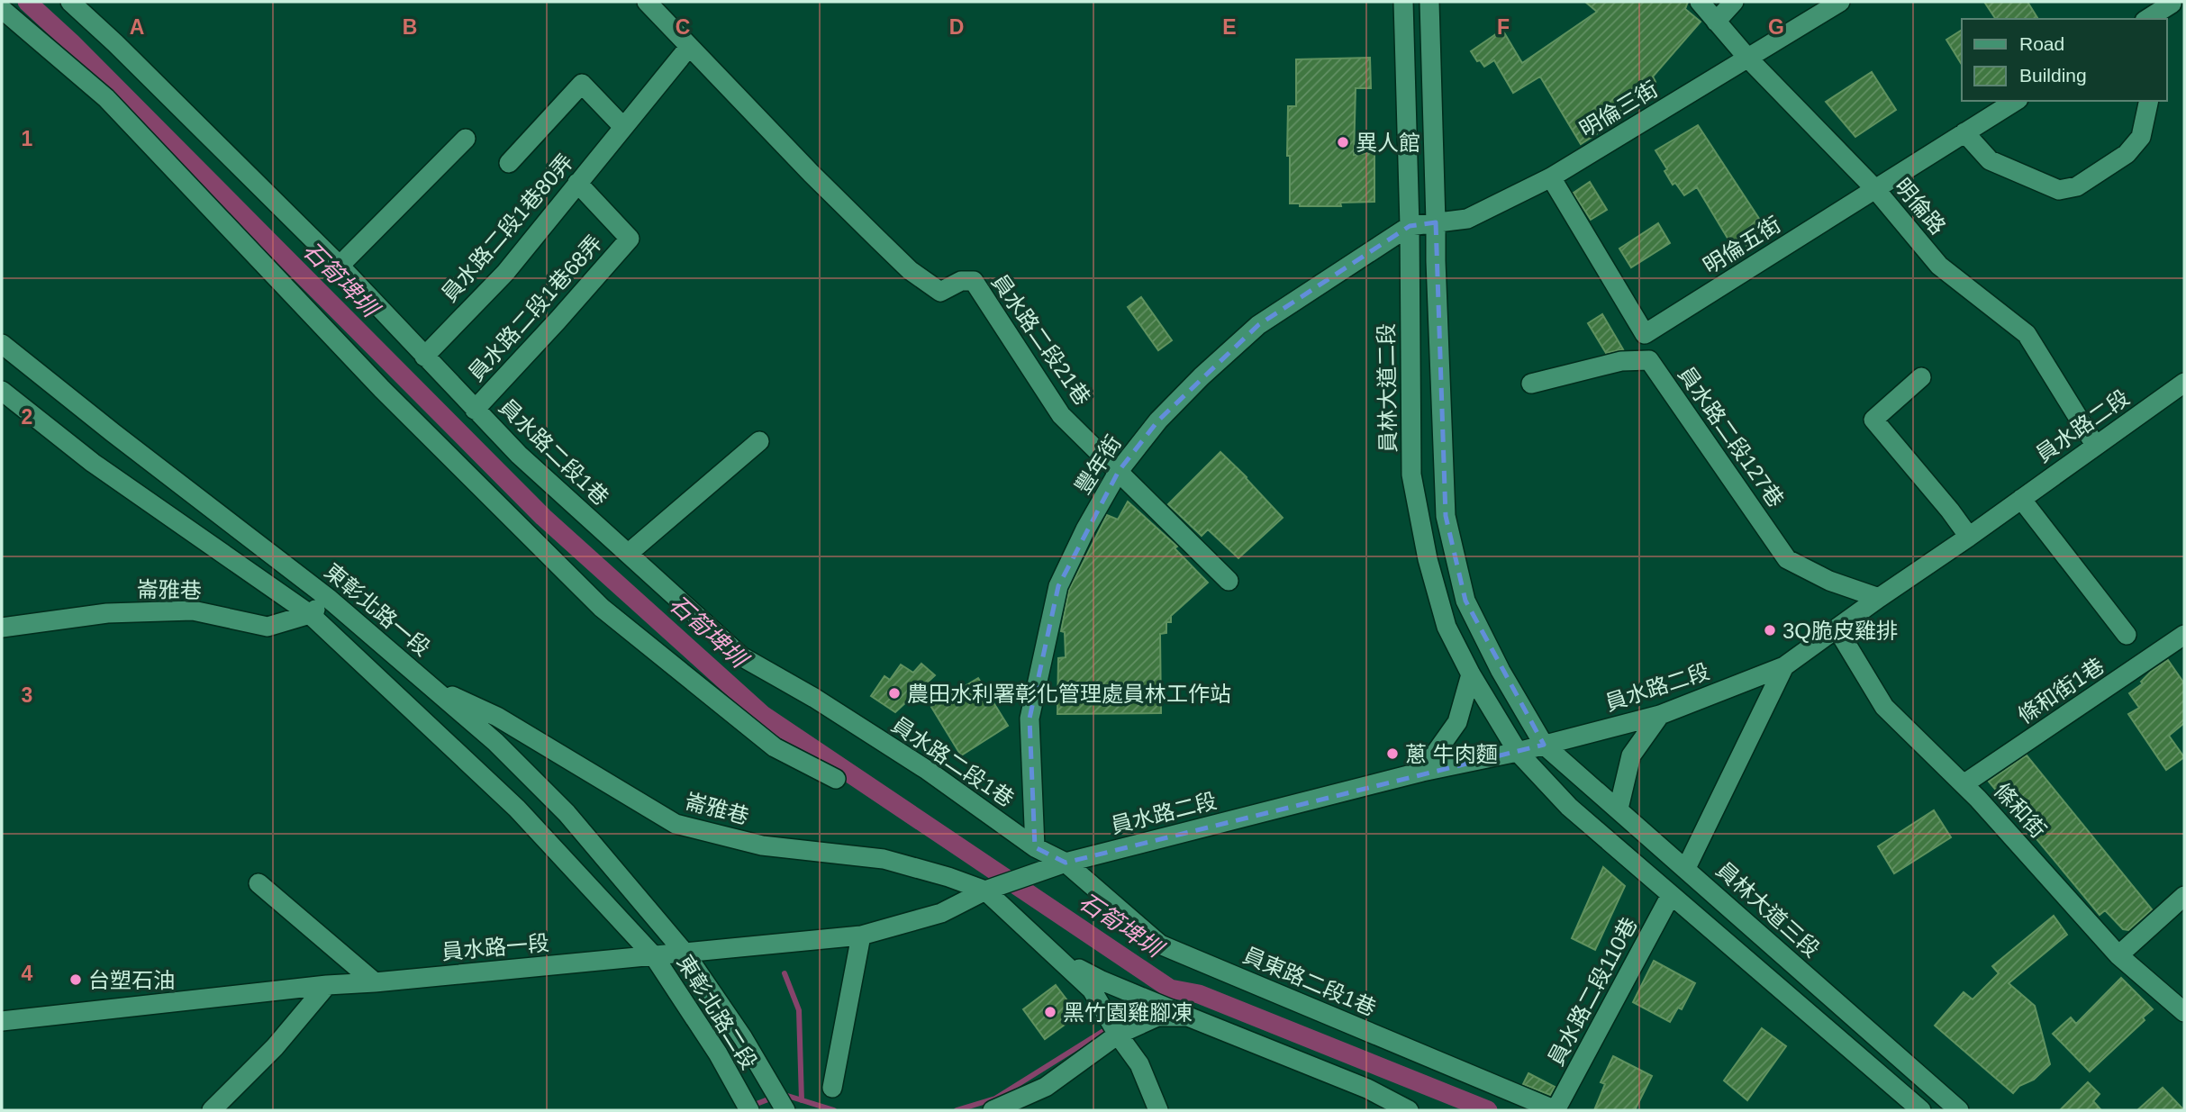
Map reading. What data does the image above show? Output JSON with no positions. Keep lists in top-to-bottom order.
{
  "streets": {
    "street": [
      "明倫三街",
      "明倫路",
      "員水路二段1巷80弄",
      "明倫五街",
      "員水路二段1巷68弄",
      "員水路二段21巷",
      "員林大道二段",
      "員水路二段",
      "員水路二段127巷",
      "員水路二段1巷",
      "豐年街",
      "崙雅巷",
      "東彰北路一段",
      "條和街1巷",
      "條和街",
      "員林大道三段",
      "員水路一段",
      "員東路二段1巷",
      "員水路二段110巷",
      "東彰北路二段"
    ]
  },
  "crossings": [
    ["明倫三街", "明倫路"],
    ["明倫三街", "員林大道二段"],
    ["明倫三街", "豐年街"],
    ["明倫路", "明倫五街"],
    ["明倫路", "員水路二段"],
    ["員水路二段1巷80弄", "員水路二段1巷68弄"],
    ["員水路二段1巷80弄", "員水路二段21巷"],
    ["員水路二段1巷80弄", "員水路二段1巷"],
    ["員水路二段1巷68弄", "員水路二段1巷"],
    ["員水路二段21巷", "豐年街"],
    ["員林大道二段", "員水路二段"],
    ["員林大道二段", "豐年街"],
    ["員水路二段", "員水路二段127巷"],
    ["員水路二段", "員水路二段1巷"],
    ["員水路二段", "崙雅巷"],
    ["員水路二段", "條和街"],
    ["員水路二段", "員林大道三段"],
    ["員水路二段", "員水路一段"],
    ["員水路二段", "員東路二段1巷"],
    ["員水路二段1巷", "豐年街"],
    ["員水路二段1巷", "員東路二段1巷"],
    ["崙雅巷", "東彰北路一段"],
    ["崙雅巷", "員水路一段"],
    ["東彰北路一段", "員水路一段"],
    ["東彰北路一段", "東彰北路二段"],
    ["條和街1巷", "條和街"],
    ["員水路一段", "東彰北路二段"],
    ["員東路二段1巷", "員水路二段110巷"]
  ],
  "water": ["石筍埤圳"],
  "places": [
    "異人館",
    "3Q脆皮雞排",
    "農田水利署彰化管理處員林工作站",
    "蔥 牛肉麵",
    "台塑石油",
    "黑竹園雞腳凍"
  ],
  "legend": ["Road", "Building"],
  "grid": {
    "columns": [
      "A",
      "B",
      "C",
      "D",
      "E",
      "F",
      "G"
    ],
    "rows": [
      "1",
      "2",
      "3",
      "4"
    ]
  }
}
